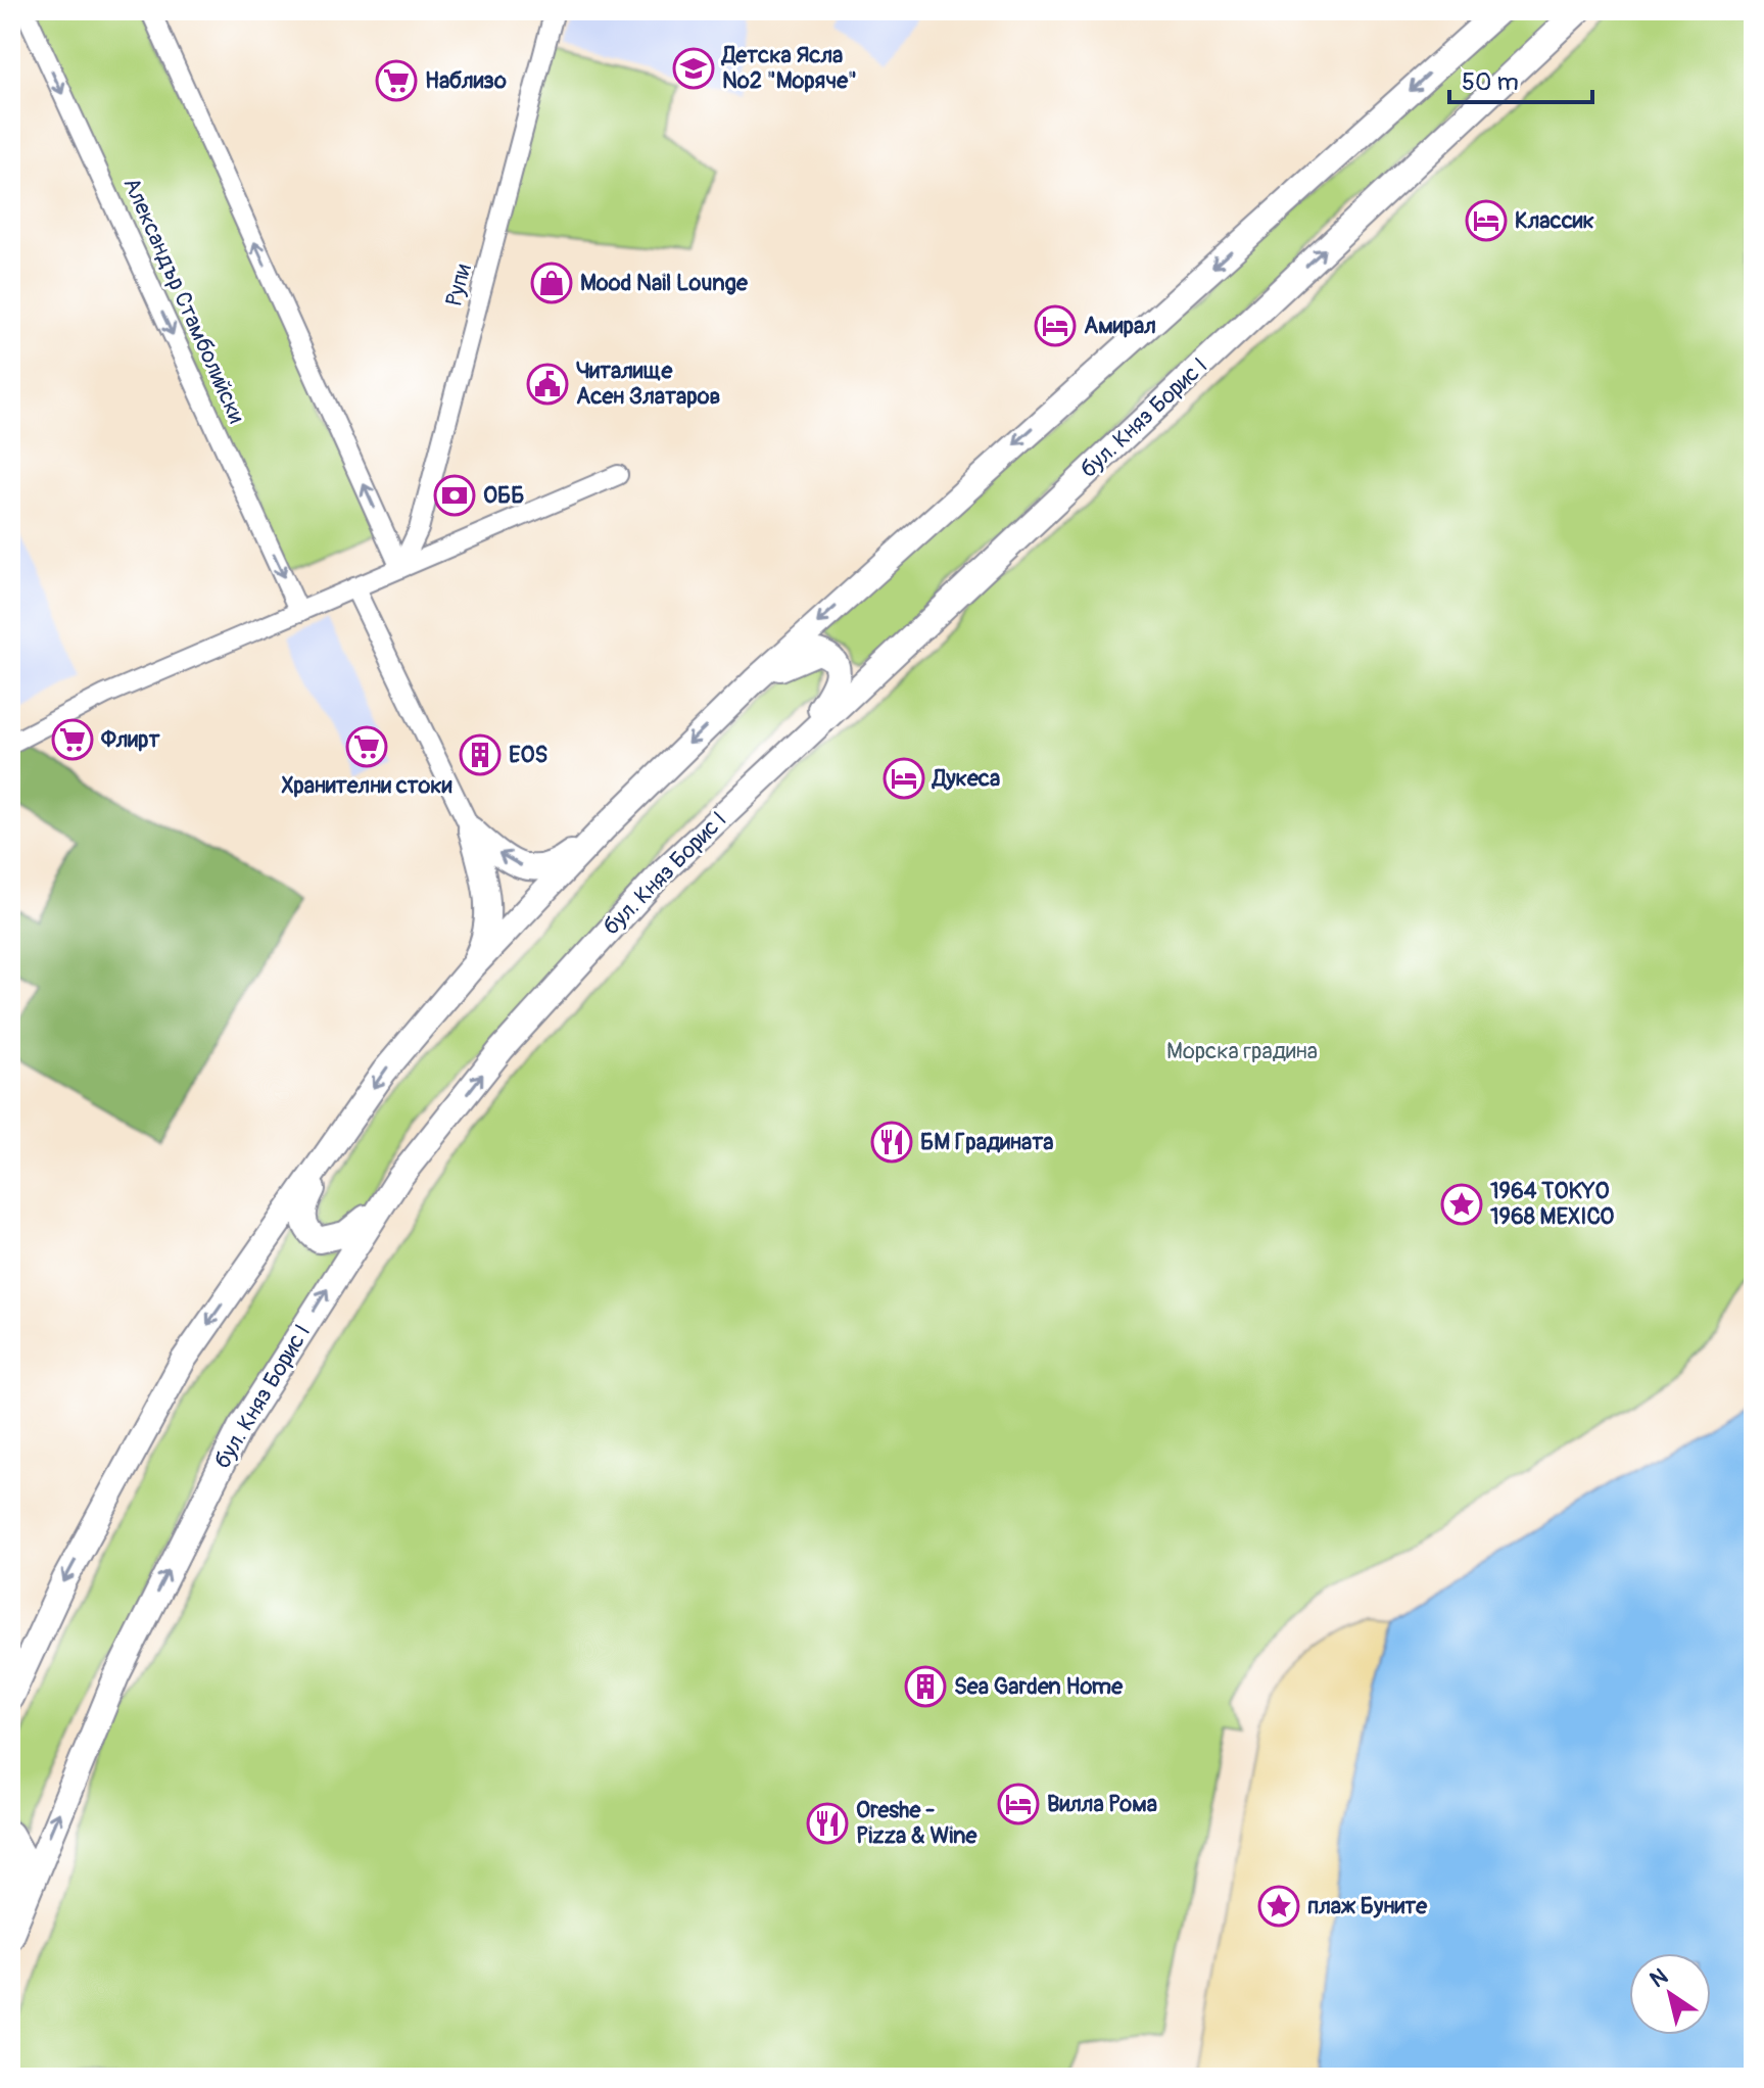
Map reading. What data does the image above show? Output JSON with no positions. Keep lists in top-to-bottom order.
{
  "streets": {
    "main road": ["бул. Княз Борис I"],
    "street": ["Рупи", "Александър Стамболийски"]
  },
  "parks": ["Морска градина"],
  "places": {
    "school or university": ["Детска Ясла №2 \"Моряче\""],
    "supermarket": ["Наблизо", "Флирт", "Хранителни стоки"],
    "hotel": [
      "Классик",
      "Амирал",
      "Дукеса",
      "Вилла Рома"
    ],
    "shop": ["Mood Nail Lounge"],
    "public building": ["Читалище Асен Златаров"],
    "bank": ["ОББ"],
    "building": ["EOS", "Sea Garden Home"],
    "restaurant": ["БМ Градината", "Oreshe - Pizza & Wine"],
    "place": ["1964 TOKYO 1968 MEXICO", "плаж Буните"]
  },
  "scale_bar": "50 m",
  "north": "top left"
}
